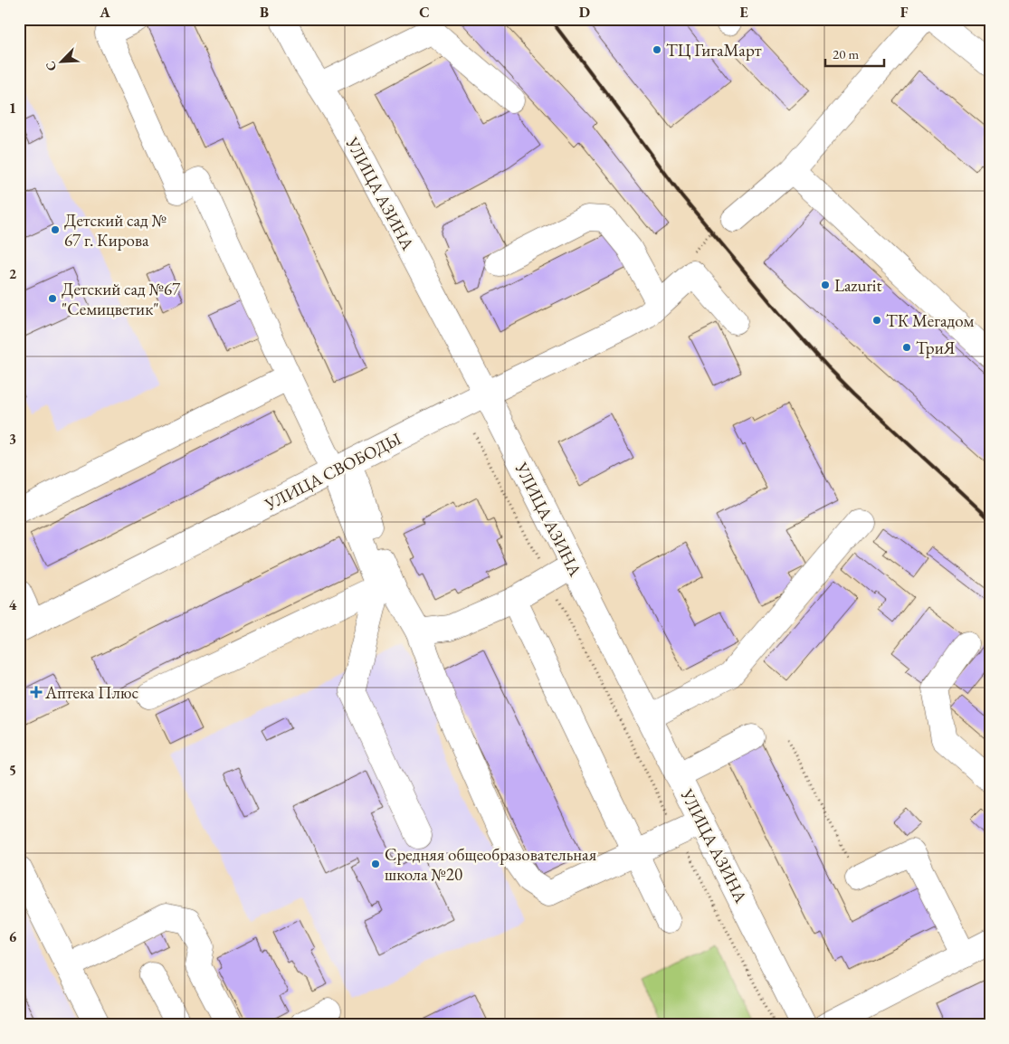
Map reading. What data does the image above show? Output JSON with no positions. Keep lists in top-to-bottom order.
{
  "streets": {
    "street": ["УЛИЦА АЗИНА", "УЛИЦА СВОБОДЫ"]
  },
  "crossings": [
    ["УЛИЦА АЗИНА", "УЛИЦА СВОБОДЫ"]
  ],
  "places": {
    "other": [
      "ТЦ ГигаМарт",
      "Детский сад № 67 г. Кирова",
      "Lazurit",
      "Детский сад №67 \"Семицветик\"",
      "ТК Мегадом",
      "ТриЯ",
      "Средняя общеобразовательная школа №20"
    ],
    "health": ["Аптека Плюс"]
  },
  "scale_bar": "20 m",
  "north": "bottom left",
  "grid": {
    "columns": [
      "A",
      "B",
      "C",
      "D",
      "E",
      "F"
    ],
    "rows": [
      "1",
      "2",
      "3",
      "4",
      "5",
      "6"
    ]
  }
}
